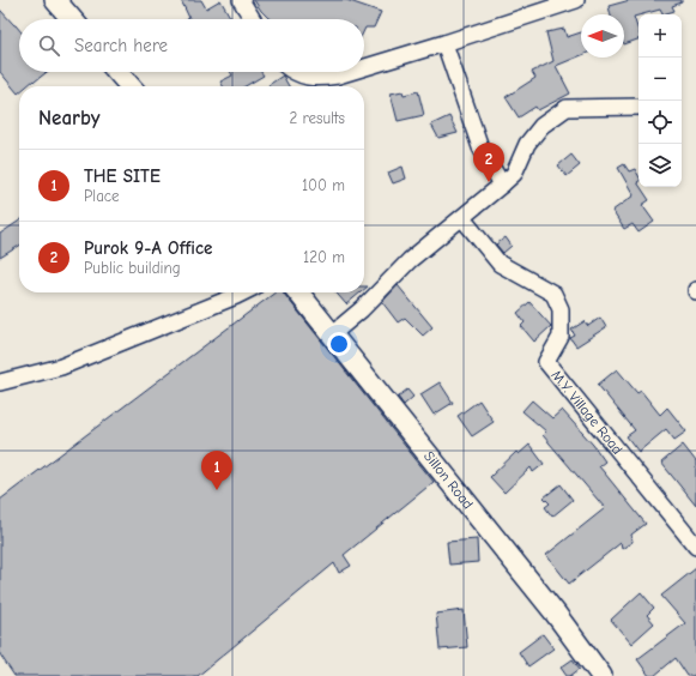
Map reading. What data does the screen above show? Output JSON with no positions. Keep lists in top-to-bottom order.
{
  "streets": {
    "main road": ["Sillon Road"],
    "street": ["M.Y. Village Road"]
  },
  "north": "left",
  "page": {
    "map_buttons": ["+", "−"],
    "search": "Search here",
    "heading": ["Nearby", "2 results"],
    "pins": ["2", "1"],
    "list": [
      {
        "mark": "1",
        "name": "THE SITE",
        "note": "Place",
        "value": "100 m"
      },
      {
        "mark": "2",
        "name": "Purok 9-A Office",
        "note": "Public building",
        "value": "120 m"
      }
    ]
  }
}
